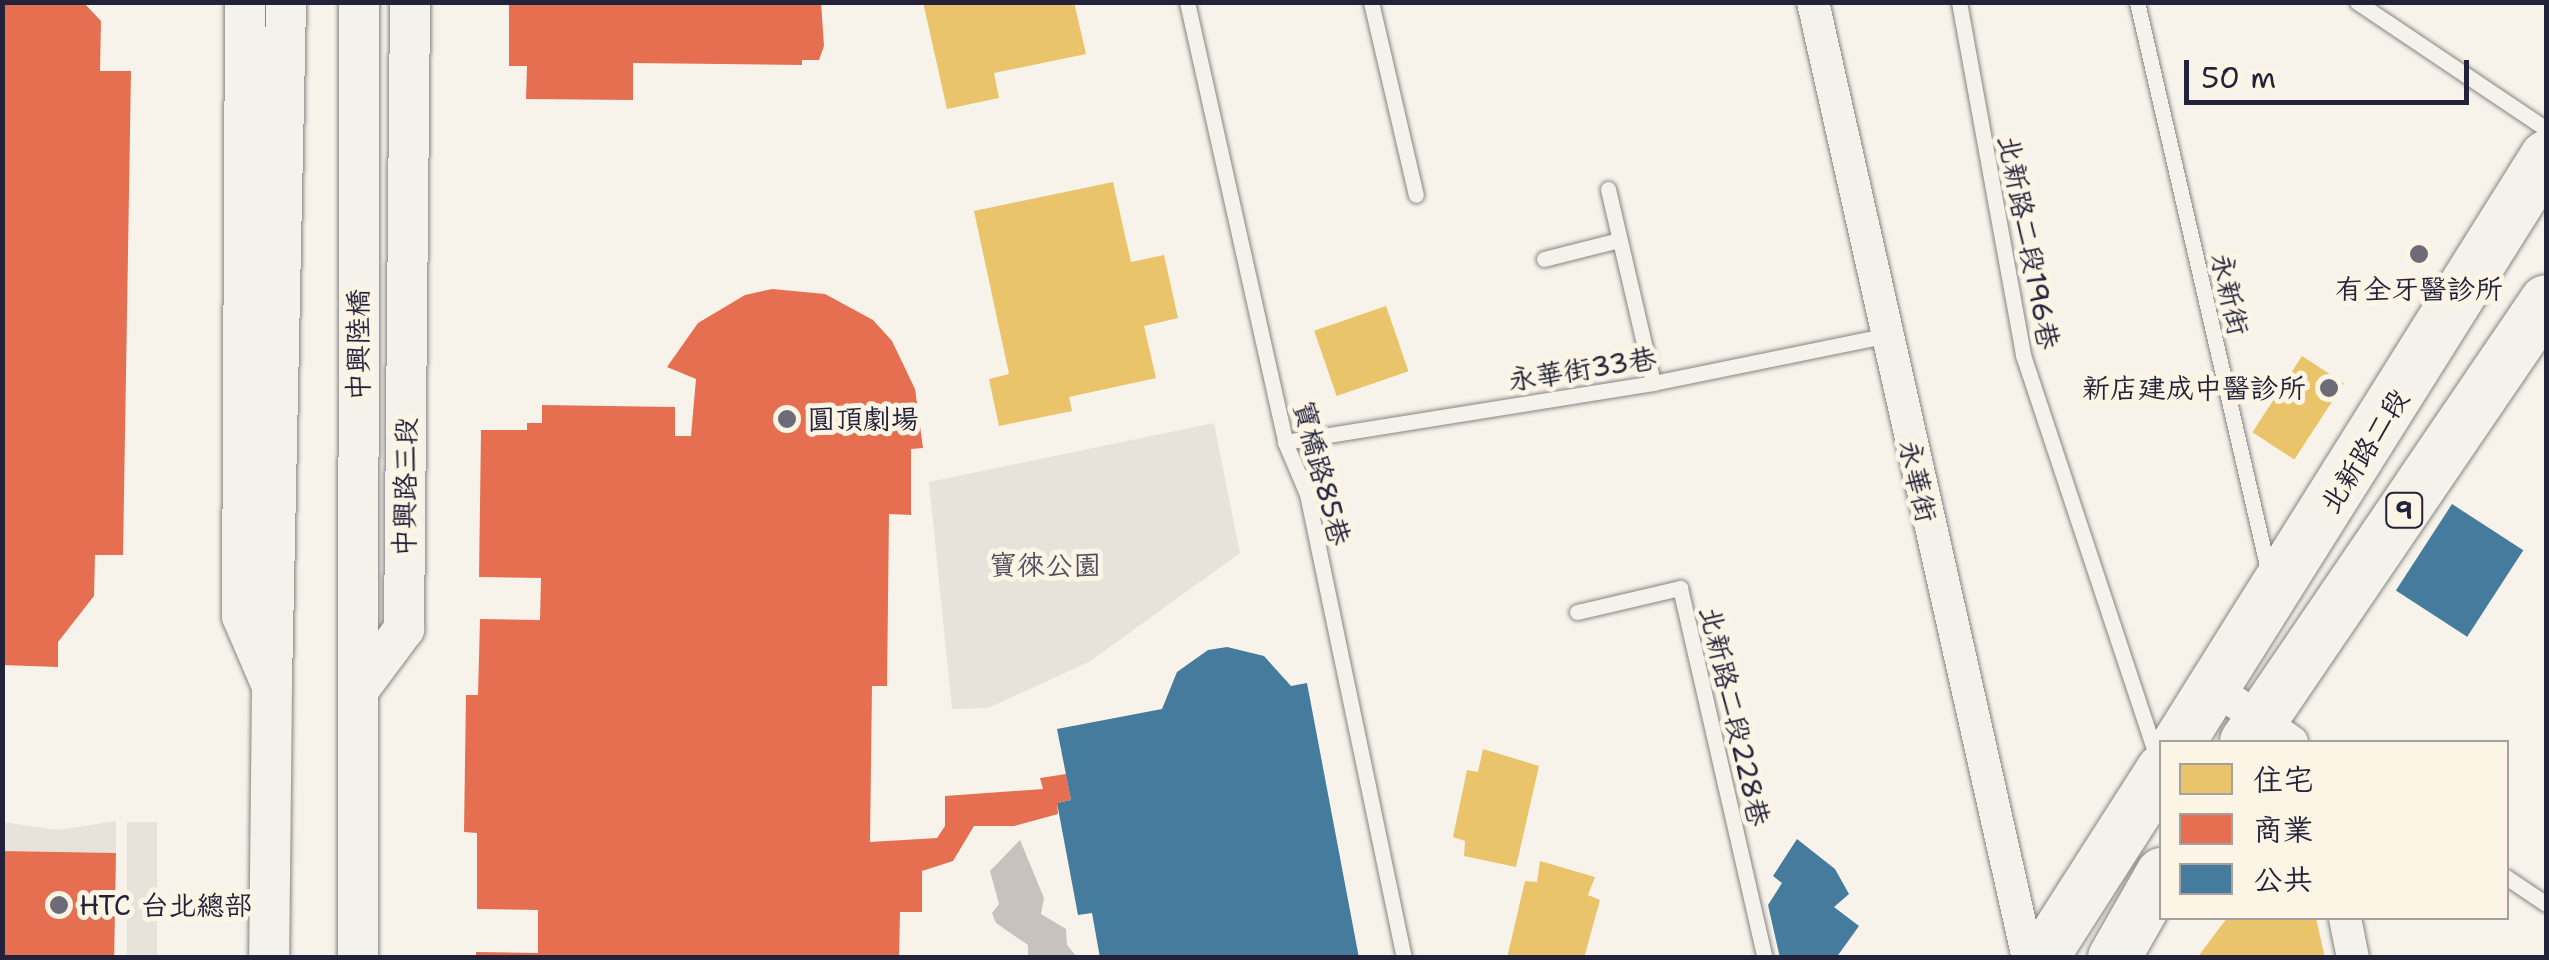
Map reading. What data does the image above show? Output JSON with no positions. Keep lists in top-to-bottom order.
{
  "streets": {
    "main road": ["北新路二段", "9"],
    "street": ["中興陸橋", "永華街", "中興路三段"],
    "lane": [
      "北新路二段196巷",
      "永新街",
      "永華街33巷",
      "寶橋路85巷",
      "北新路二段228巷"
    ]
  },
  "crossings": [
    ["永新街", "北新路二段"],
    ["中興陸橋", "中興路三段"],
    ["永華街33巷", "寶橋路85巷"],
    ["永華街33巷", "永華街"]
  ],
  "parks": ["寶徠公園"],
  "places": [
    "有全牙醫診所",
    "新店建成中醫診所",
    "圓頂劇場",
    "HTC 台北總部"
  ],
  "legend": ["住宅", "商業", "公共"],
  "scale_bar": "50 m"
}
